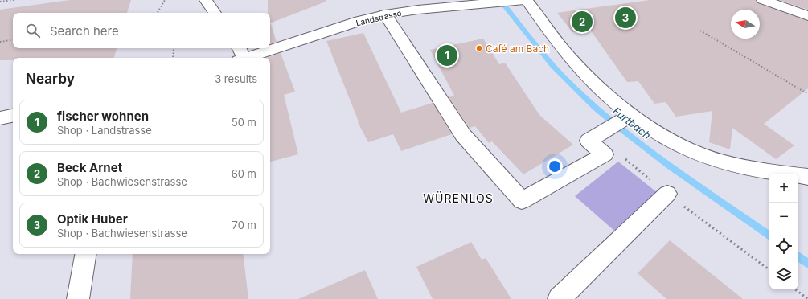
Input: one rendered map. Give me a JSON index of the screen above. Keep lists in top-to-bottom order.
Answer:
{
  "streets": {
    "street": ["Landstrasse"]
  },
  "districts": ["WÜRENLOS"],
  "water": ["Furtbach"],
  "places": ["Café am Bach"],
  "north": "left",
  "page": {
    "pins": ["3", "2", "1"],
    "search": "Search here",
    "heading": ["Nearby", "3 results"],
    "list": [
      {
        "mark": "1",
        "name": "fischer wohnen",
        "note": "Shop · Landstrasse",
        "value": "50 m"
      },
      {
        "mark": "2",
        "name": "Beck Arnet",
        "note": "Shop · Bachwiesenstrasse",
        "value": "60 m"
      },
      {
        "mark": "3",
        "name": "Optik Huber",
        "note": "Shop · Bachwiesenstrasse",
        "value": "70 m"
      }
    ],
    "map_buttons": ["+", "−"]
  }
}
